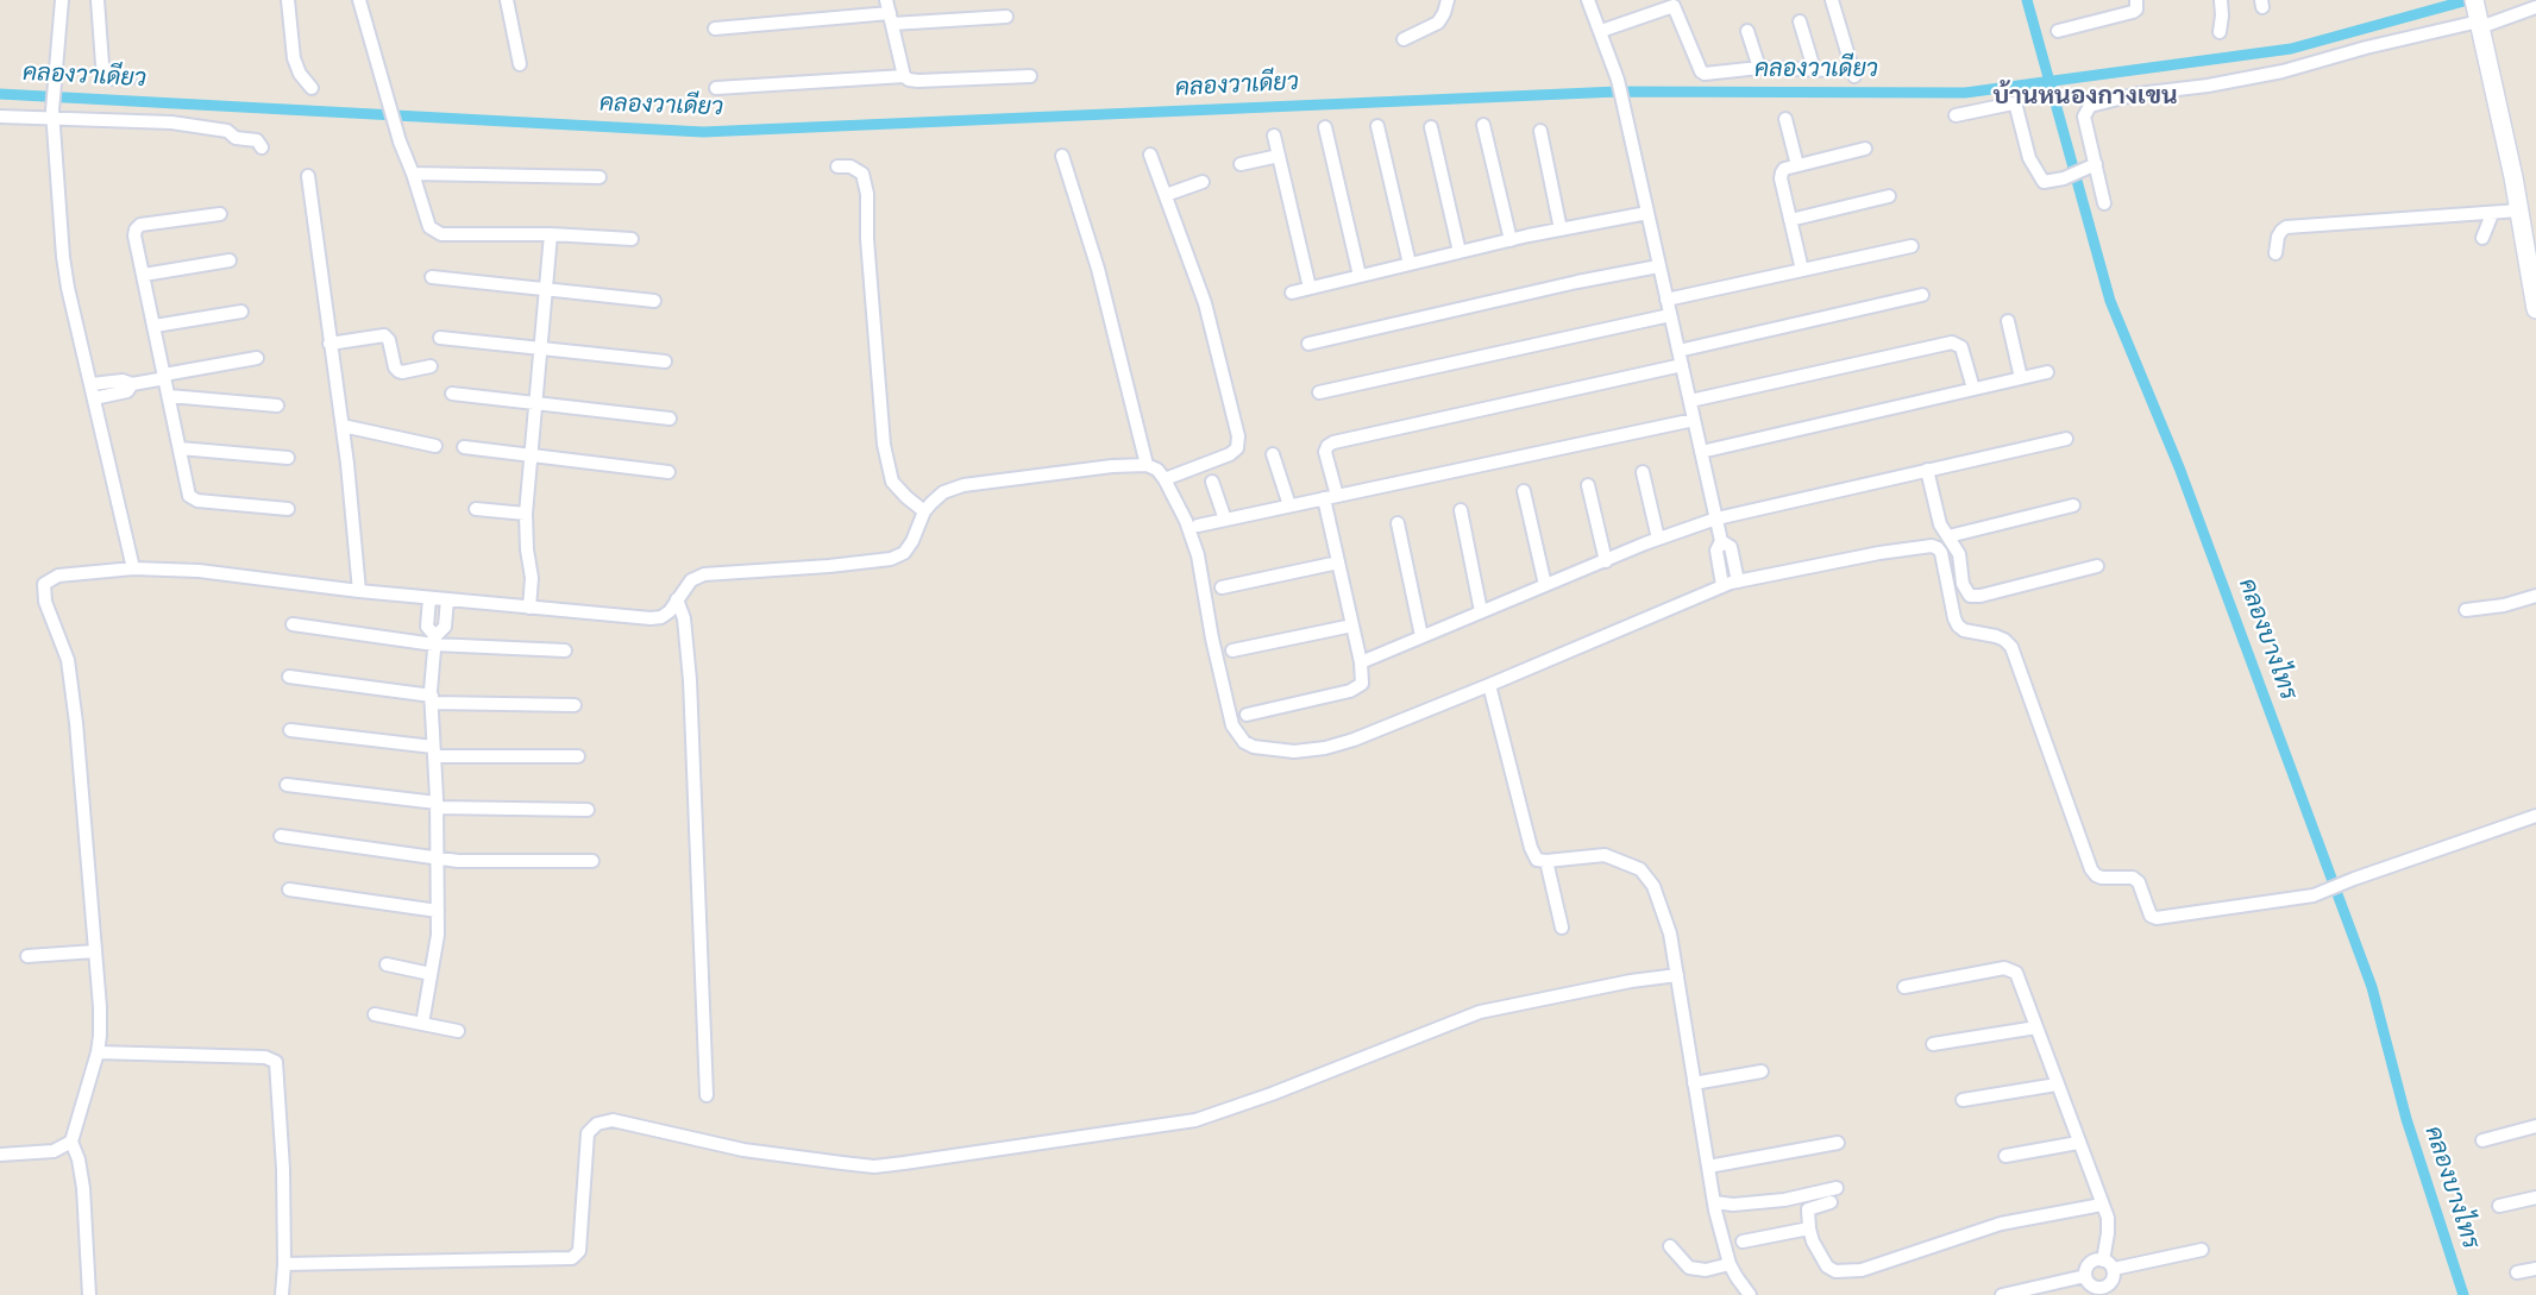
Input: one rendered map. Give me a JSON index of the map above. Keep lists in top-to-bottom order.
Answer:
{
  "districts": ["บ้านหนองกางเขน"],
  "water": ["คลองวาเดียว", "คลองบางไทร"]
}
